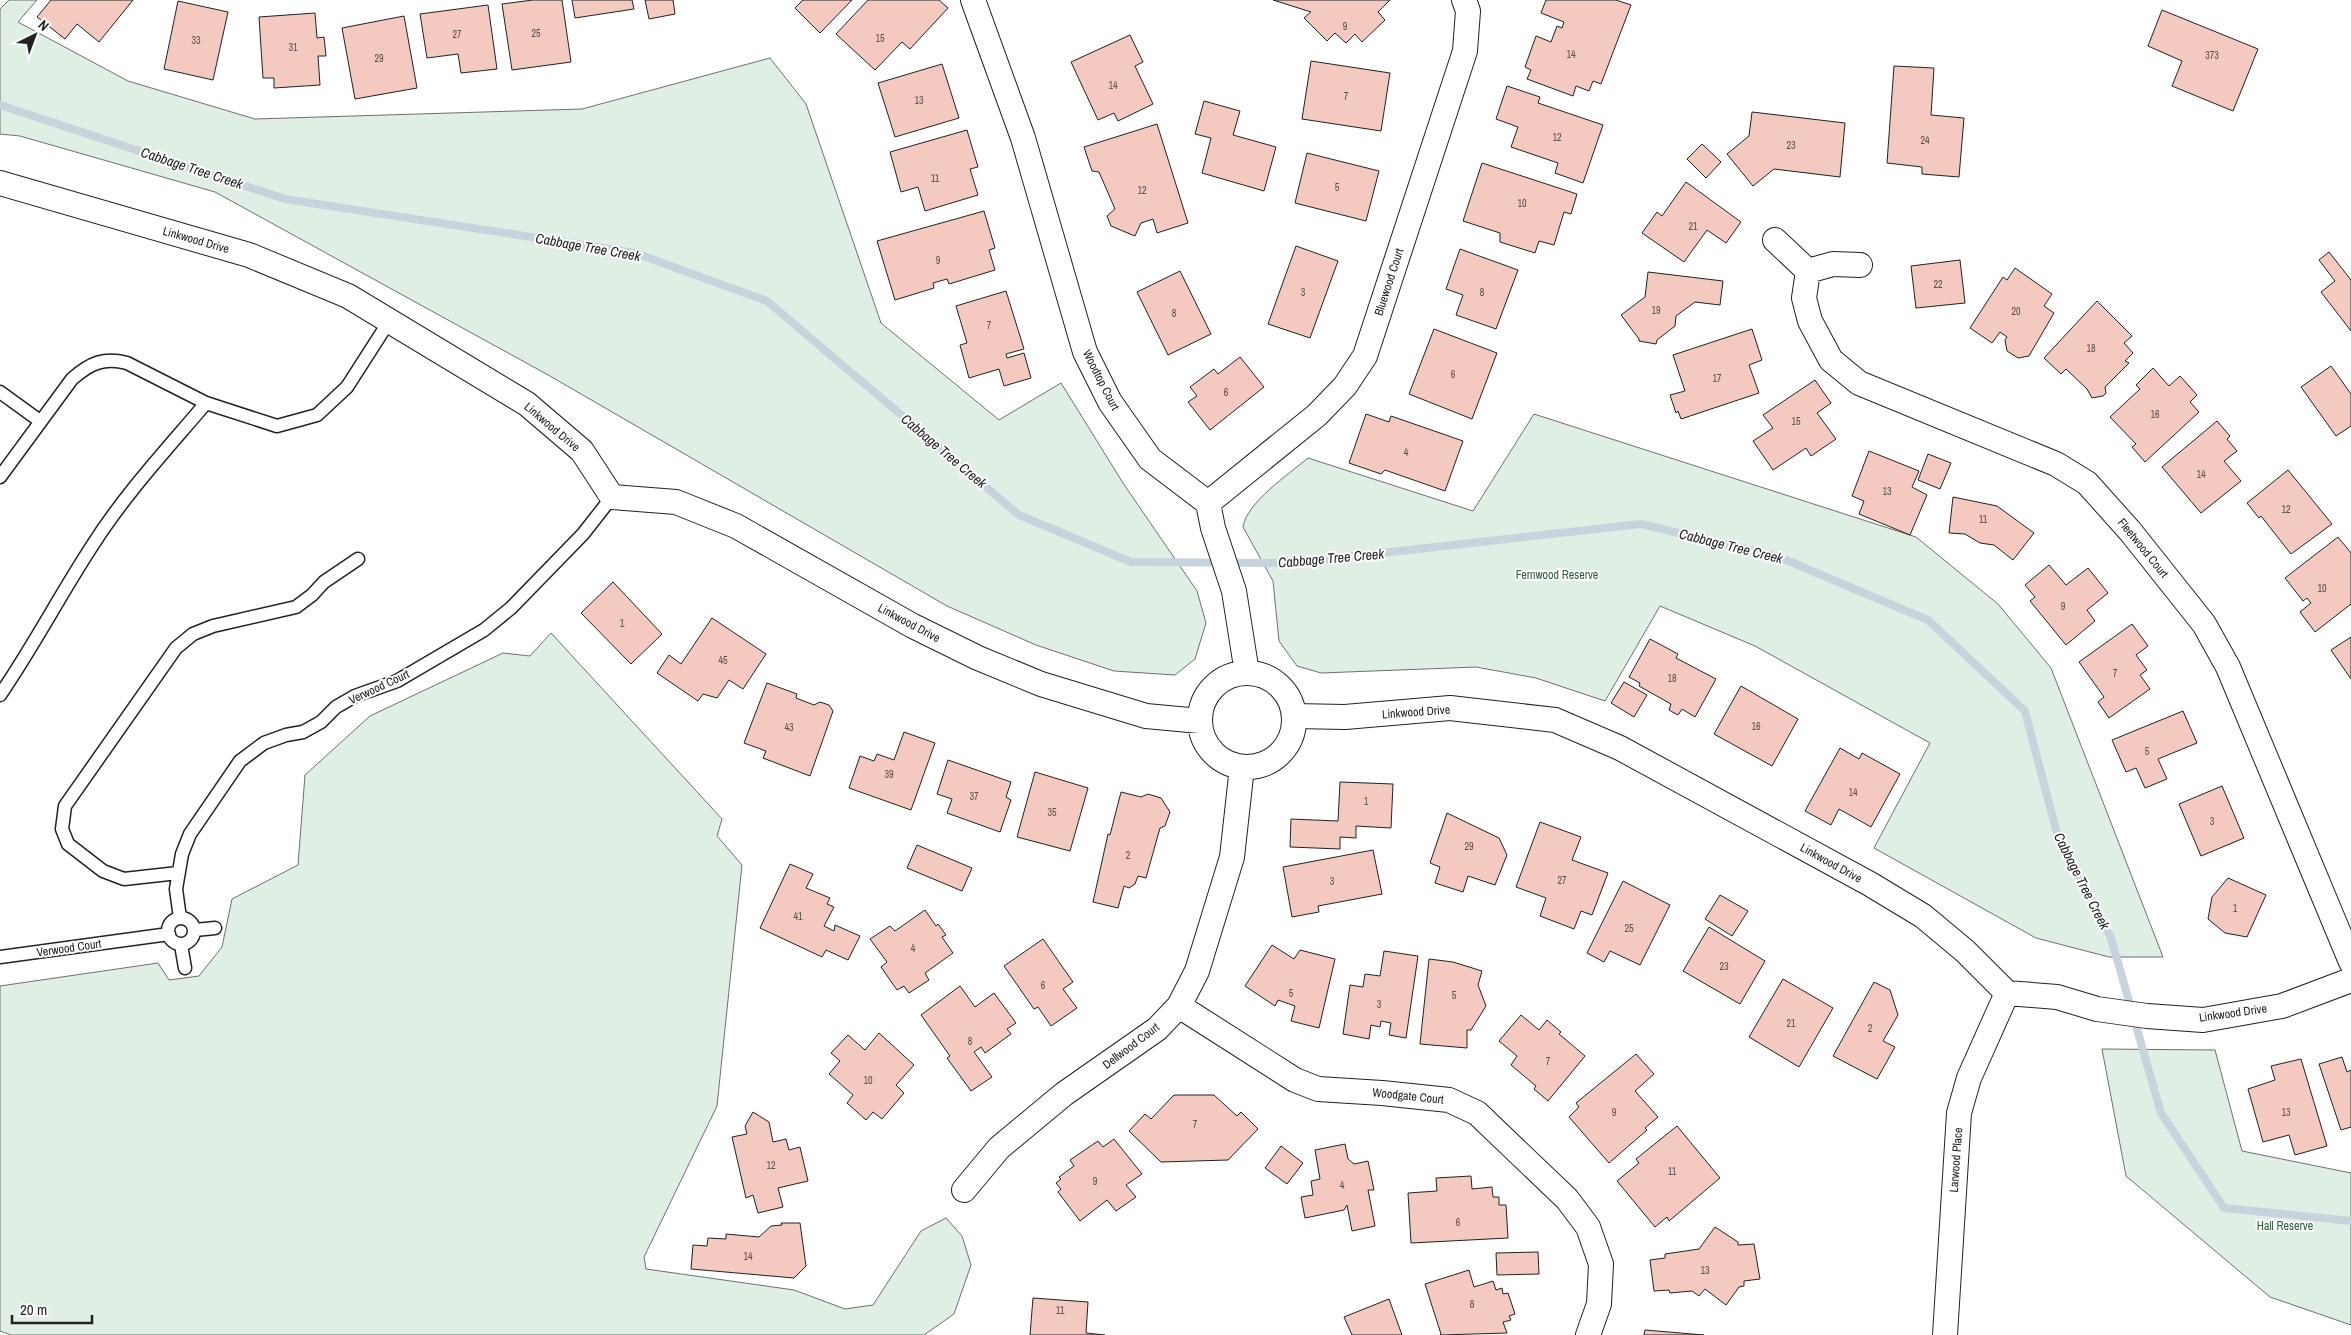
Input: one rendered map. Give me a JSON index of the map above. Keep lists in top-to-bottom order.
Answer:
{
  "streets": {
    "street": [
      "Linkwood Drive",
      "Bluewood Court",
      "Woodtop Court",
      "Fleetwood Court",
      "Dellwood Court",
      "Woodgate Court",
      "Larwood Place"
    ],
    "lane": ["Verwood Court"]
  },
  "crossings": [
    ["Linkwood Drive", "Verwood Court"],
    ["Linkwood Drive", "Dellwood Court"],
    ["Linkwood Drive", "Larwood Place"],
    ["Bluewood Court", "Woodtop Court"],
    ["Dellwood Court", "Woodgate Court"]
  ],
  "water": ["Cabbage Tree Creek"],
  "parks": ["Fernwood Reserve", "Hall Reserve"],
  "house_numbers": [
    "9",
    "25",
    "27",
    "15",
    "33",
    "31",
    "14",
    "373",
    "29",
    "14",
    "7",
    "13",
    "12",
    "24",
    "23",
    "11",
    "5",
    "12",
    "10",
    "21",
    "9",
    "22",
    "3",
    "8",
    "19",
    "20",
    "8",
    "7",
    "18",
    "6",
    "17",
    "6",
    "16",
    "15",
    "4",
    "14",
    "13",
    "12",
    "11",
    "10",
    "9",
    "1",
    "45",
    "7",
    "18",
    "16",
    "43",
    "5",
    "39",
    "14",
    "37",
    "1",
    "35",
    "3",
    "29",
    "2",
    "27",
    "3",
    "1",
    "41",
    "25",
    "4",
    "23",
    "6",
    "5",
    "5",
    "3",
    "21",
    "2",
    "8",
    "7",
    "10",
    "9",
    "13",
    "7",
    "12",
    "11",
    "9",
    "4",
    "6",
    "14",
    "13",
    "8",
    "11"
  ],
  "scale_bar": "20 m",
  "north": "top right"
}
